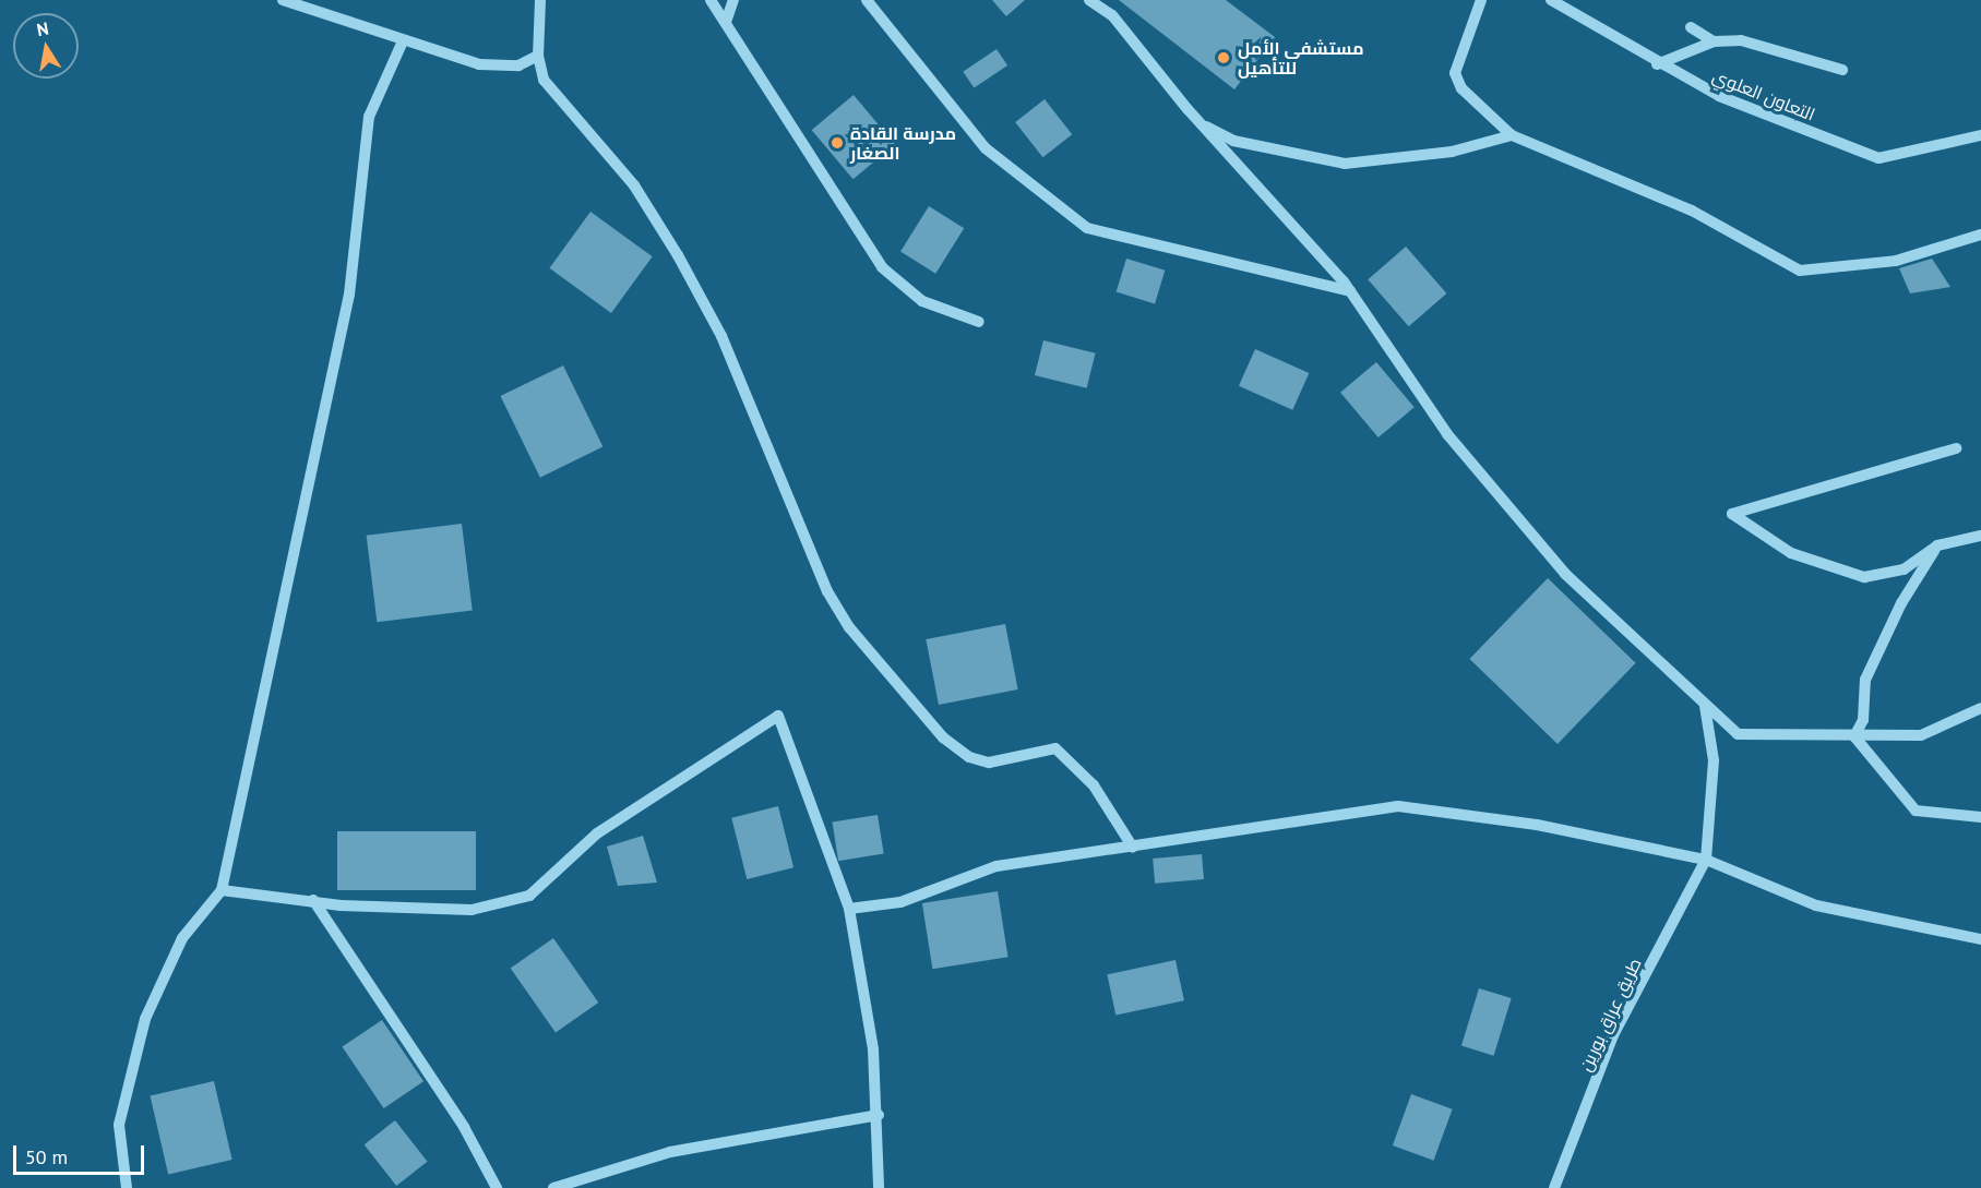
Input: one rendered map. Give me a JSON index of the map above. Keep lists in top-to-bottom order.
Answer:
{
  "streets": {
    "street": ["التعاون العلوي", "طريق عراق بورين"]
  },
  "places": ["مستشفى الأمل للتأهيل", "مدرسة القادة الصغار"],
  "scale_bar": "50 m",
  "north": "top"
}
